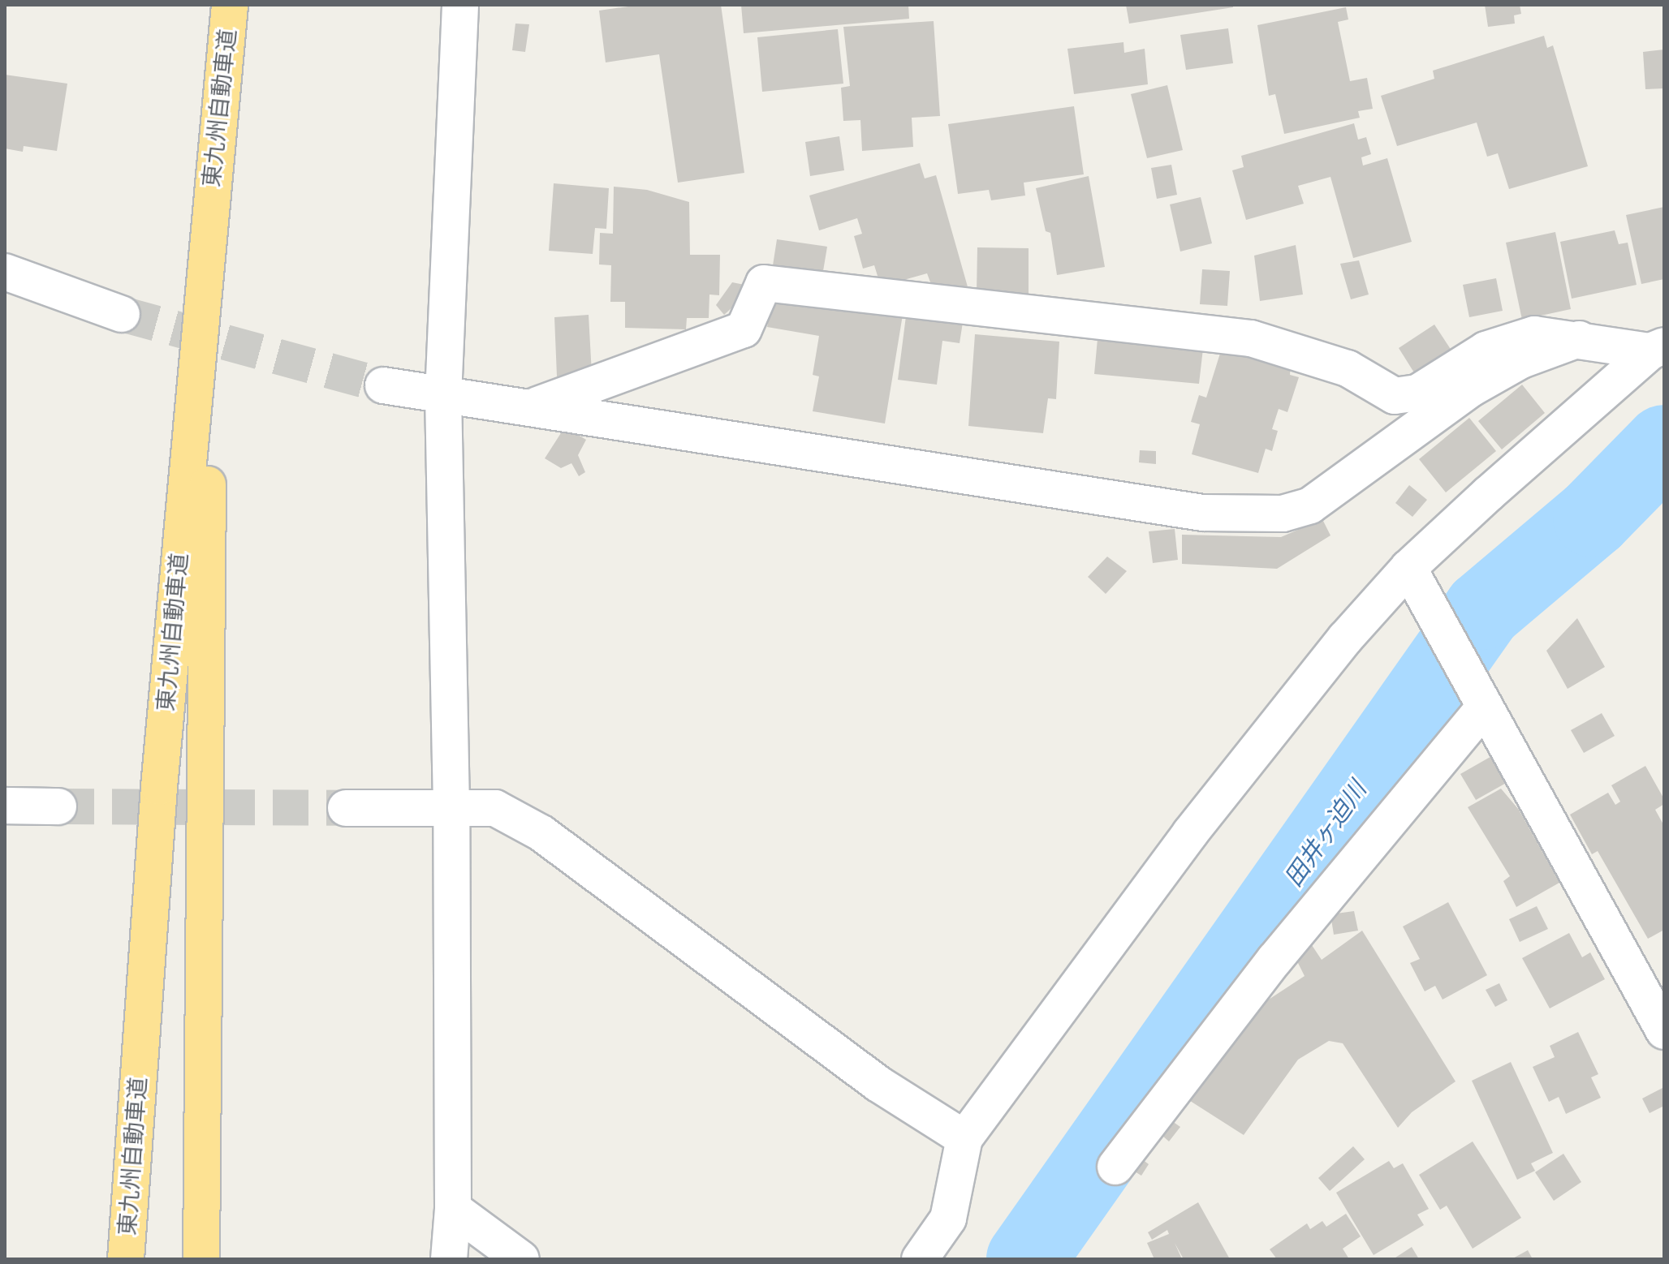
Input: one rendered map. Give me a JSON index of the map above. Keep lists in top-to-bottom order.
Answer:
{
  "streets": {
    "highway": ["東九州自動車道"]
  },
  "water": ["田井ヶ迫川"]
}
